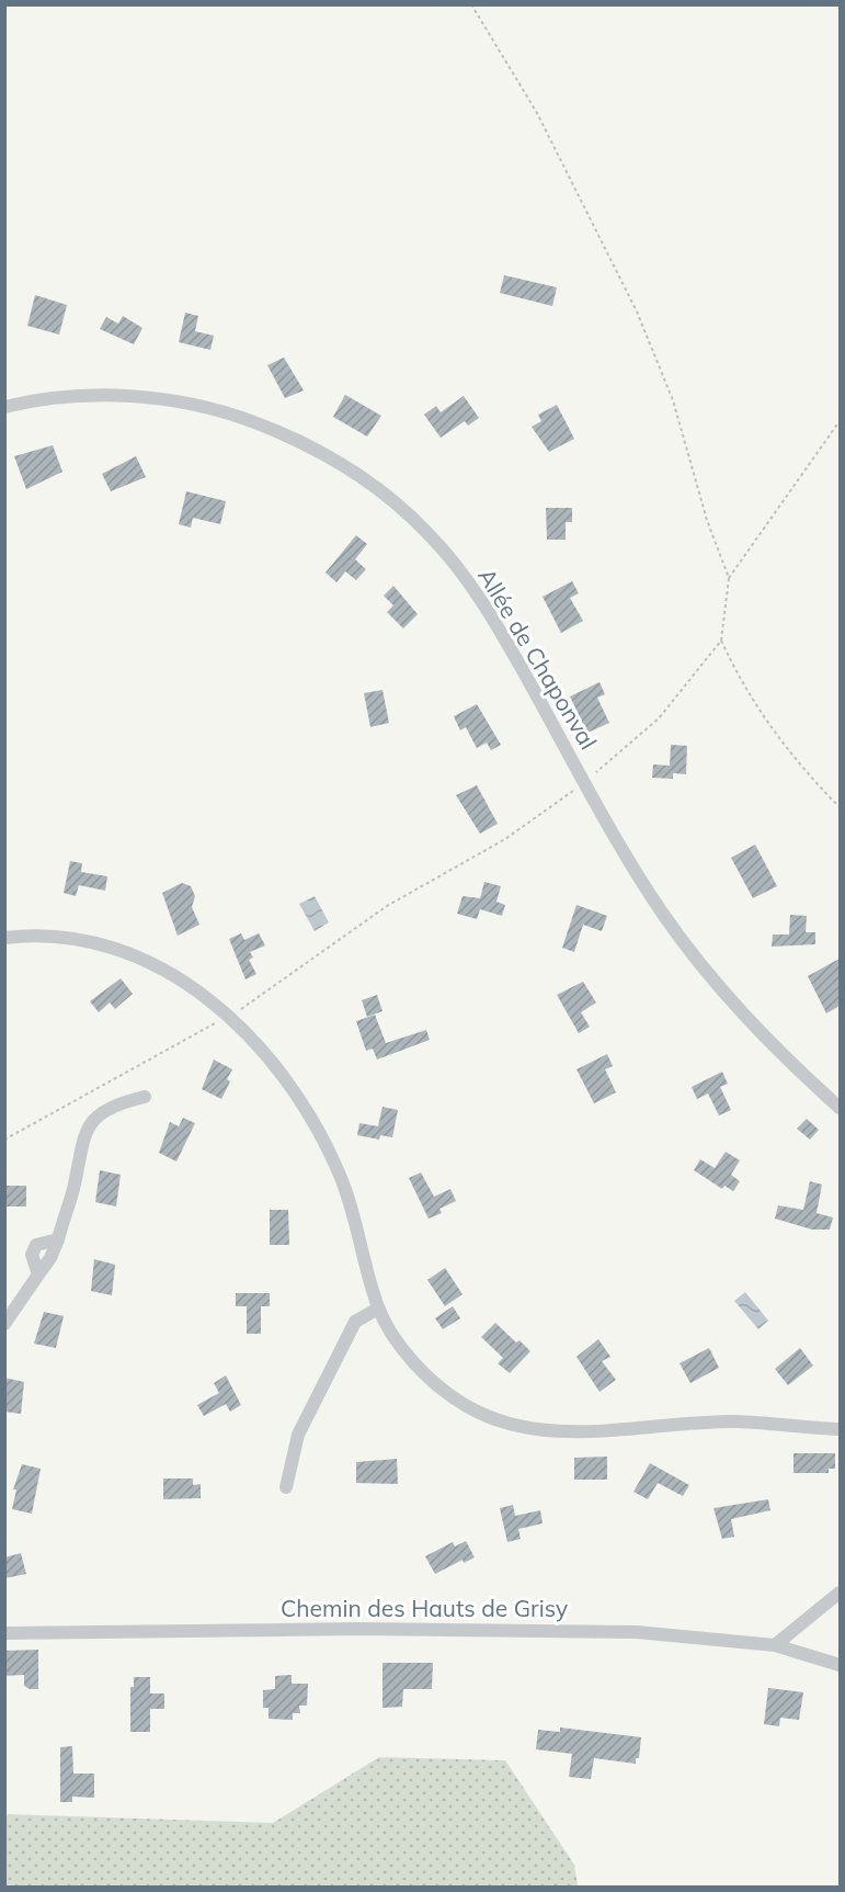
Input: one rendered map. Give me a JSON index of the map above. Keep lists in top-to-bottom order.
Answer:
{
  "streets": {
    "street": ["Allée de Chaponval", "Chemin des Hauts de Grisy"]
  }
}
